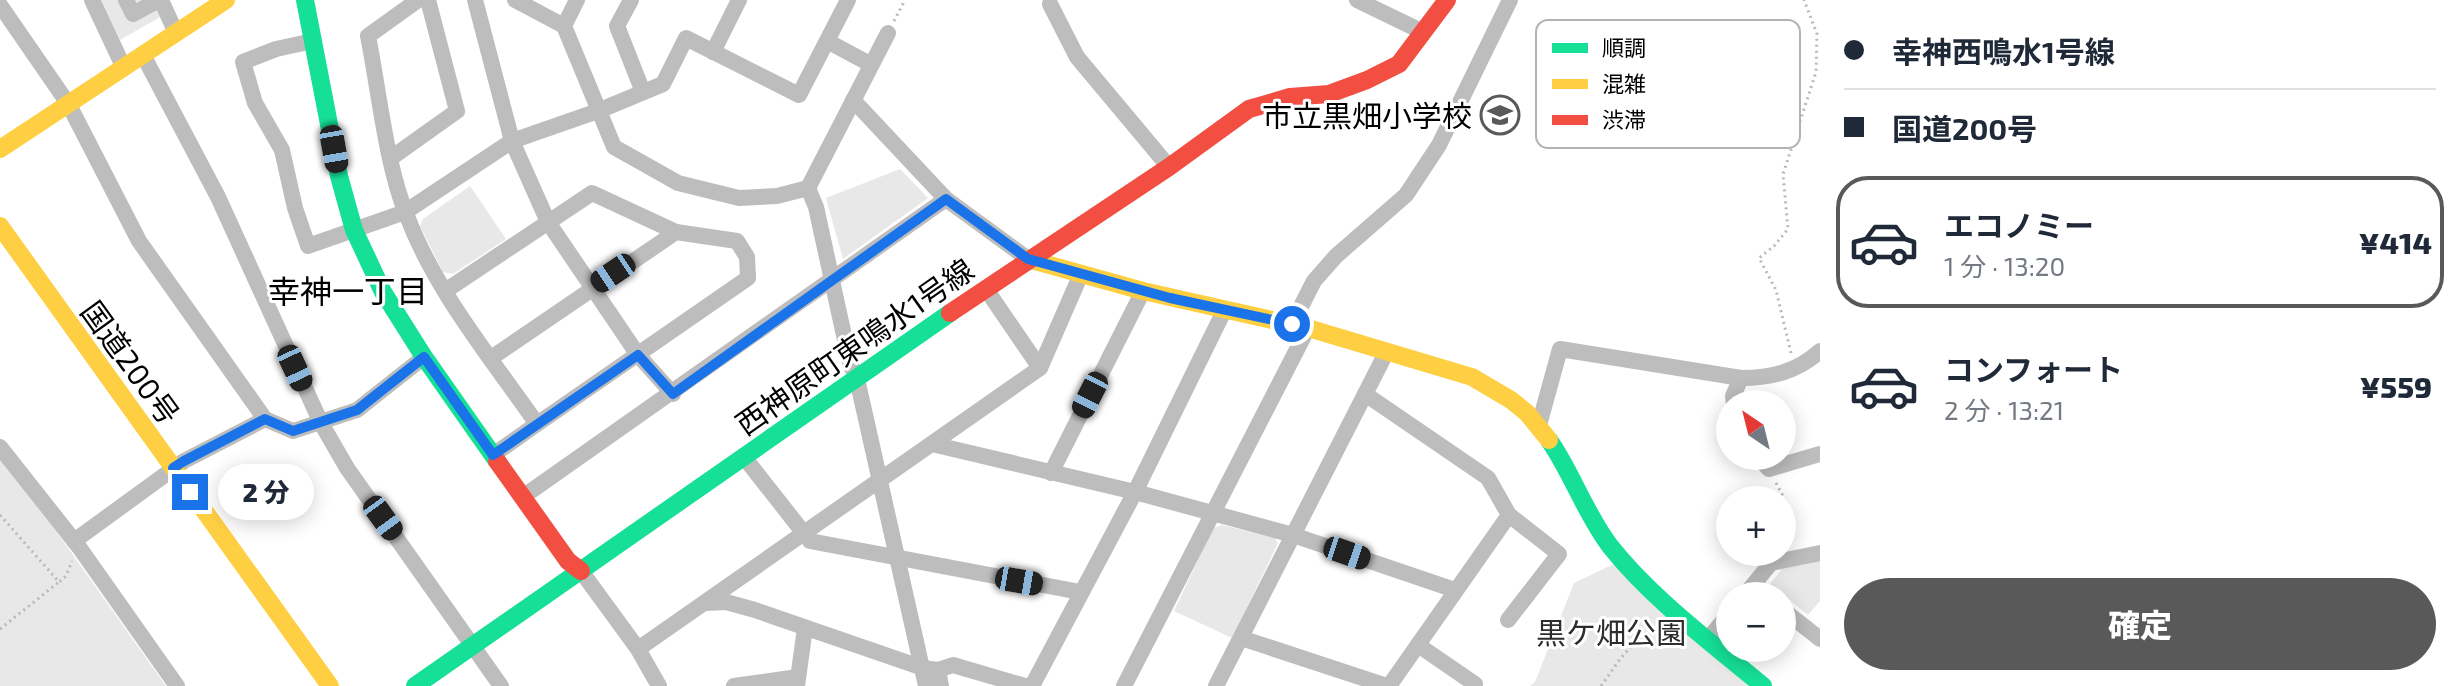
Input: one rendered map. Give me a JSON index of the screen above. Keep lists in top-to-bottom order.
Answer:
{
  "streets": {
    "main road": ["西神原町東鳴水1号線", "国道200号"]
  },
  "districts": ["幸神一丁目"],
  "parks": ["黒ケ畑公園"],
  "places": {
    "school or university": ["市立黒畑小学校"]
  },
  "legend": ["順調", "混雑", "渋滞"],
  "north": "top left",
  "page": {
    "banner": ["幸神西鳴水1号線", "国道200号"],
    "list": [
      {
        "name": "エコノミー",
        "note": "1 分 · 13:20",
        "value": "¥414"
      },
      {
        "name": "コンフォート",
        "note": "2 分 · 13:21",
        "value": "¥559"
      }
    ],
    "map_buttons": ["+", "−"],
    "bubble": "2 分",
    "buttons": "確定"
  }
}
